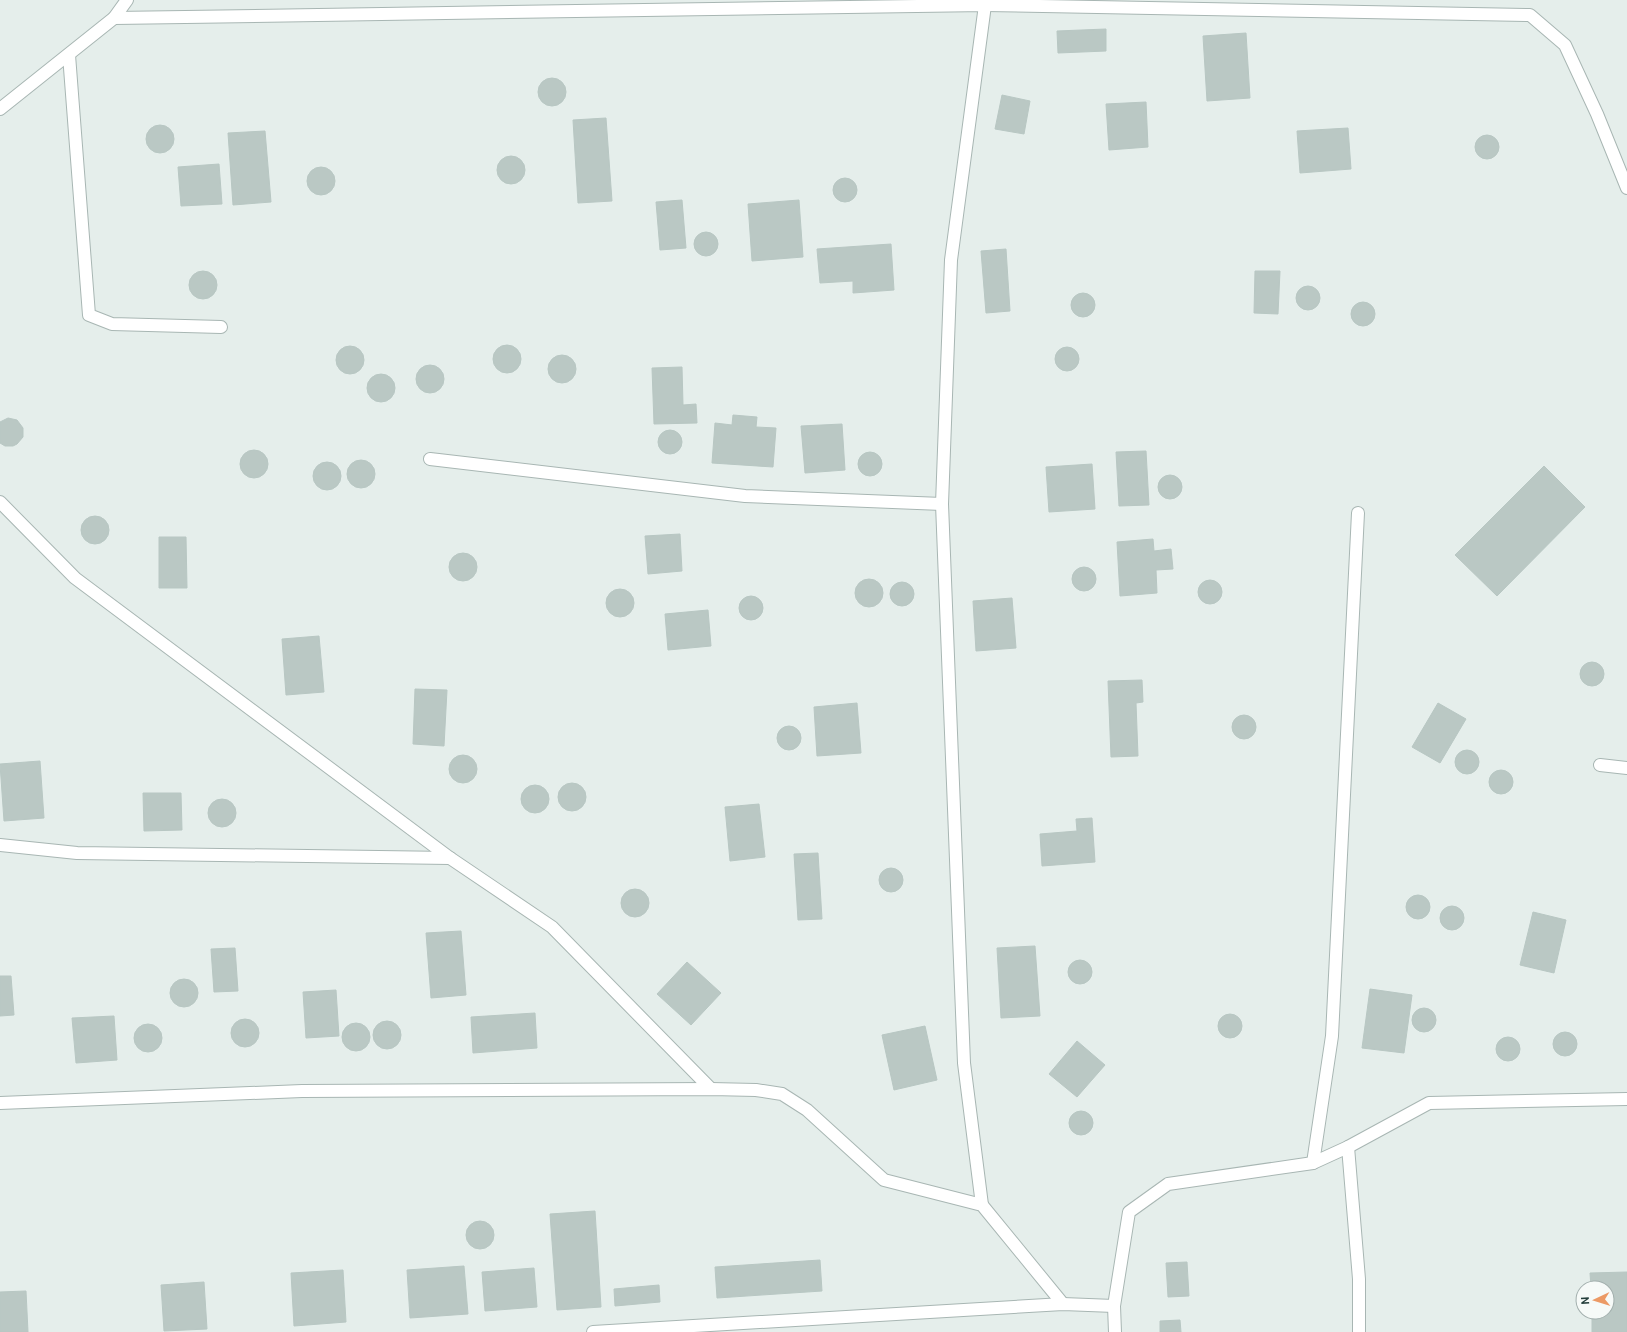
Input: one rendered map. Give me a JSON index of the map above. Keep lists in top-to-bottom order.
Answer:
{
  "north": "left"
}
